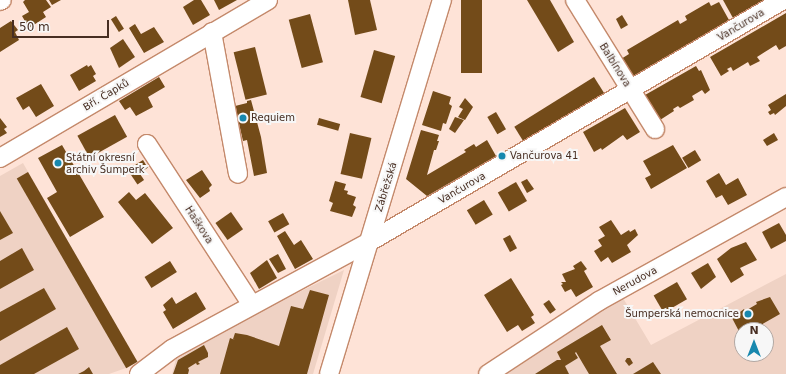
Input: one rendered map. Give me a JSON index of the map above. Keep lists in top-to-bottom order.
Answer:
{
  "streets": {
    "street": [
      "Vančurova",
      "Balbínova",
      "Bří. Čapků",
      "Zábřežská",
      "Haškova",
      "Nerudova"
    ]
  },
  "crossings": [
    ["Vančurova", "Balbínova"],
    ["Vančurova", "Zábřežská"],
    ["Vančurova", "Haškova"]
  ],
  "places": [
    "Requiem",
    "Vančurova 41",
    "Státní okresní archiv Šumperk",
    "Šumperská nemocnice"
  ],
  "scale_bar": "50 m",
  "north": "top"
}
